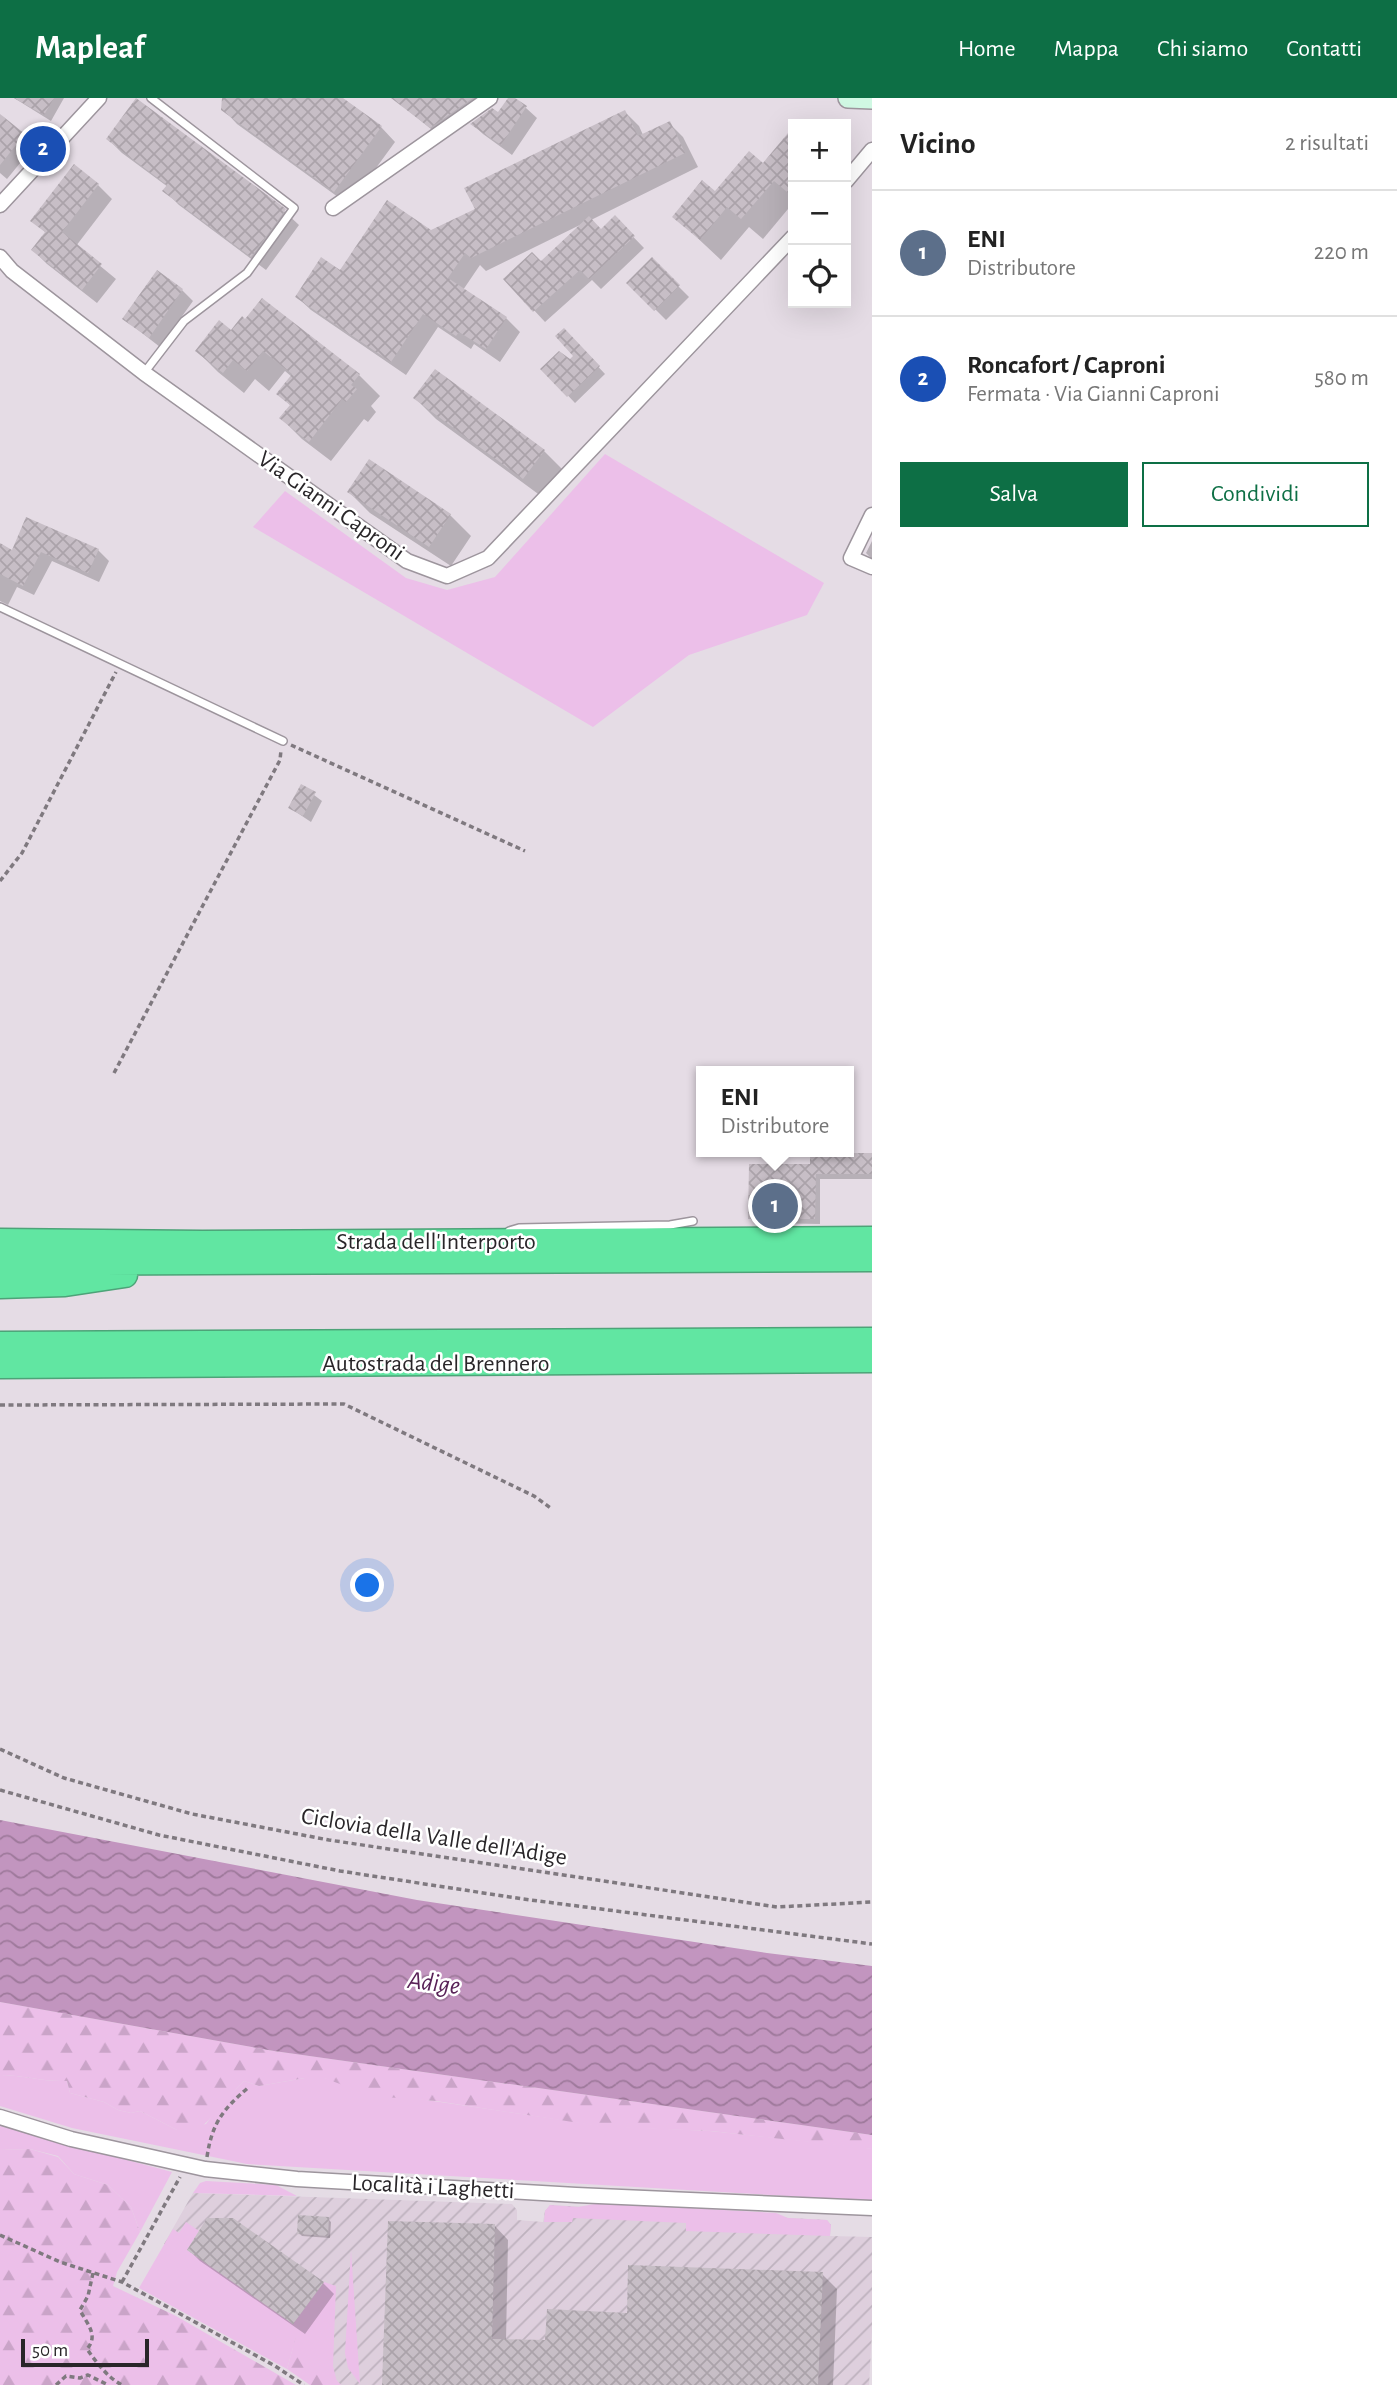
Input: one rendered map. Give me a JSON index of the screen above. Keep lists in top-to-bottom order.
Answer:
{
  "streets": {
    "highway": ["Strada dell'Interporto", "Autostrada del Brennero"],
    "street": ["Via Gianni Caproni", "Località i Laghetti"],
    "path": ["Ciclovia della Valle dell'Adige"]
  },
  "water": ["Adige"],
  "scale_bar": "50 m",
  "page": {
    "header": "Mapleaf",
    "nav": [
      "Home",
      "Mappa",
      "Chi siamo",
      "Contatti"
    ],
    "heading": ["Vicino", "2 risultati"],
    "map_buttons": ["+", "−"],
    "pins": ["2", "1"],
    "list": [
      {
        "mark": "1",
        "name": "ENI",
        "note": "Distributore",
        "value": "220 m"
      },
      {
        "mark": "2",
        "name": "Roncafort / Caproni",
        "note": "Fermata · Via Gianni Caproni",
        "value": "580 m"
      }
    ],
    "buttons": ["Salva", "Condividi"],
    "popup": ["ENI", "Distributore"],
    "scale": "50 m"
  }
}
